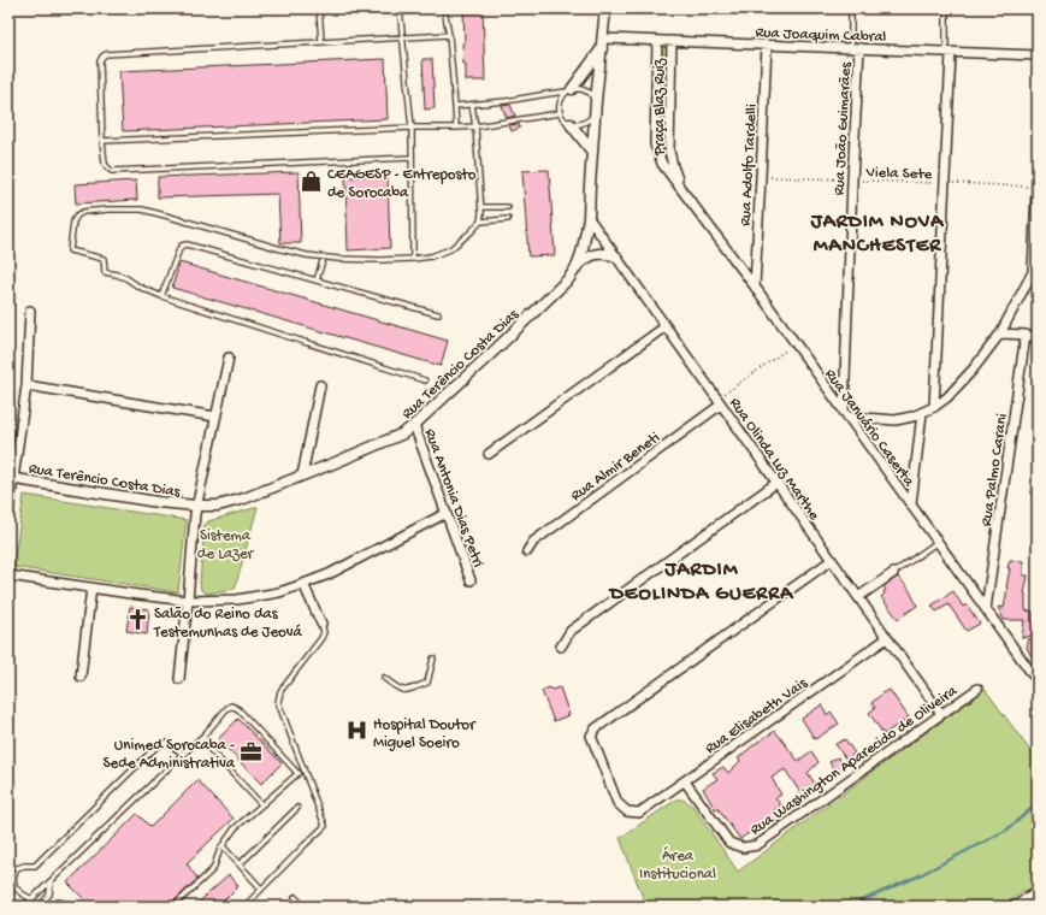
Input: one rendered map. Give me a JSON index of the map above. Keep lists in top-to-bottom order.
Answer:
{
  "streets": {
    "street": [
      "Rua Joaquim Cabral",
      "Praça Blaz Ruiz",
      "Rua João Guimarães",
      "Rua Adolfo Tardelli",
      "Rua Terêncio Costa Dias",
      "Rua Januário Caserta",
      "Rua Olinda Luz Marthe",
      "Rua Almir Beneti",
      "Rua Palmo Carani",
      "Rua Antonia Dias Petri",
      "Rua Elisabeth Vais",
      "Rua Washington Aparecido de Oliveira"
    ],
    "path": ["Viela Sete"]
  },
  "crossings": [
    ["Rua Joaquim Cabral", "Praça Blaz Ruiz"],
    ["Rua Joaquim Cabral", "Rua João Guimarães"],
    ["Rua Joaquim Cabral", "Rua Adolfo Tardelli"],
    ["Rua Joaquim Cabral", "Rua Terêncio Costa Dias"],
    ["Praça Blaz Ruiz", "Rua Januário Caserta"],
    ["Rua João Guimarães", "Viela Sete"],
    ["Rua João Guimarães", "Rua Januário Caserta"],
    ["Rua Adolfo Tardelli", "Viela Sete"],
    ["Rua Adolfo Tardelli", "Rua Januário Caserta"],
    ["Rua Terêncio Costa Dias", "Rua Olinda Luz Marthe"],
    ["Rua Terêncio Costa Dias", "Rua Antonia Dias Petri"],
    ["Rua Januário Caserta", "Rua Palmo Carani"],
    ["Rua Olinda Luz Marthe", "Rua Almir Beneti"],
    ["Rua Olinda Luz Marthe", "Rua Elisabeth Vais"],
    ["Rua Olinda Luz Marthe", "Rua Washington Aparecido de Oliveira"],
    ["Rua Elisabeth Vais", "Rua Washington Aparecido de Oliveira"]
  ],
  "districts": ["JARDIM NOVA MANCHESTER", "JARDIM DEOLINDA GUERRA"],
  "parks": ["Sistema de Lazer", "Área Institucional"],
  "places": {
    "shop": ["CEAGESP - Entreposto de Sorocaba"],
    "church": ["Salão do Reino das Testemunhas de Jeová"],
    "hospital": ["Hospital Doutor Miguel Soeiro"],
    "office": ["Unimed Sorocaba - Sede Administrativa"]
  }
}
